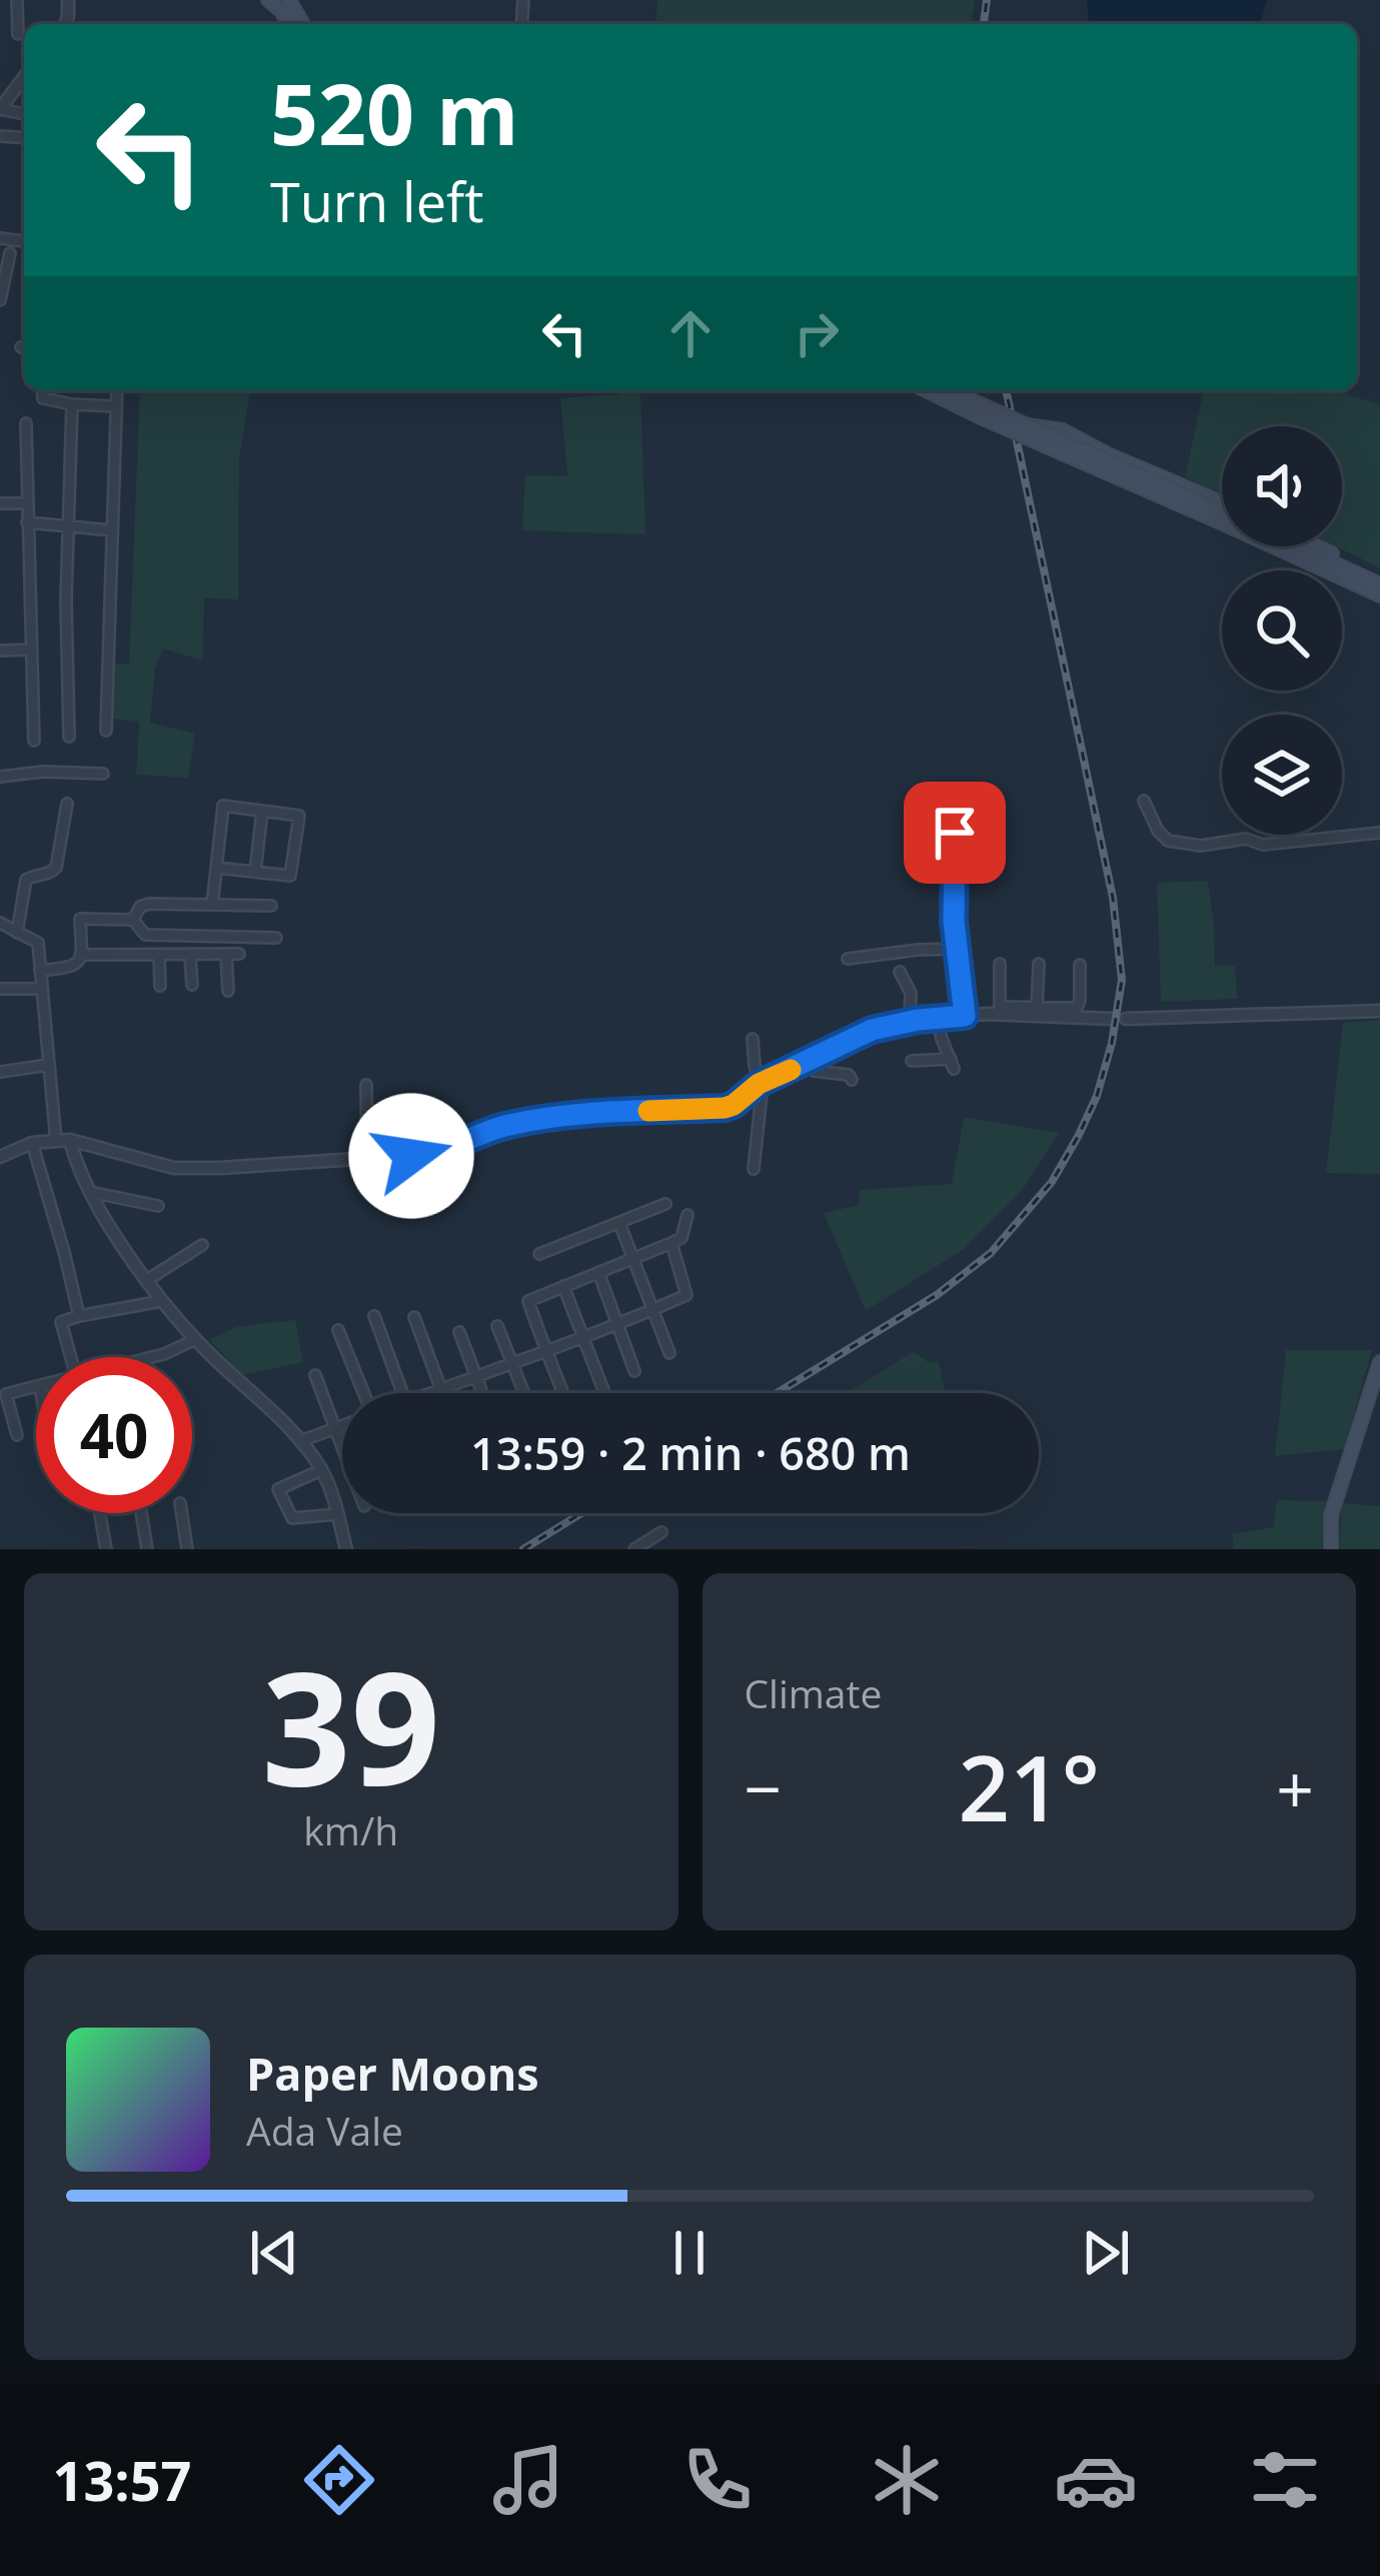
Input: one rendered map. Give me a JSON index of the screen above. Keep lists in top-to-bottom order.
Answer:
{
  "page": {
    "turn": ["520 m", "Turn left"],
    "limit": "40",
    "trip": "13:59 · 2 min · 680 m",
    "tile": [
      ["39", "km/h"],
      "Climate"
    ],
    "heat": ["−", "21°", "+"],
    "song": ["Paper Moons", "Ada Vale"],
    "tabs": "13:57"
  }
}
